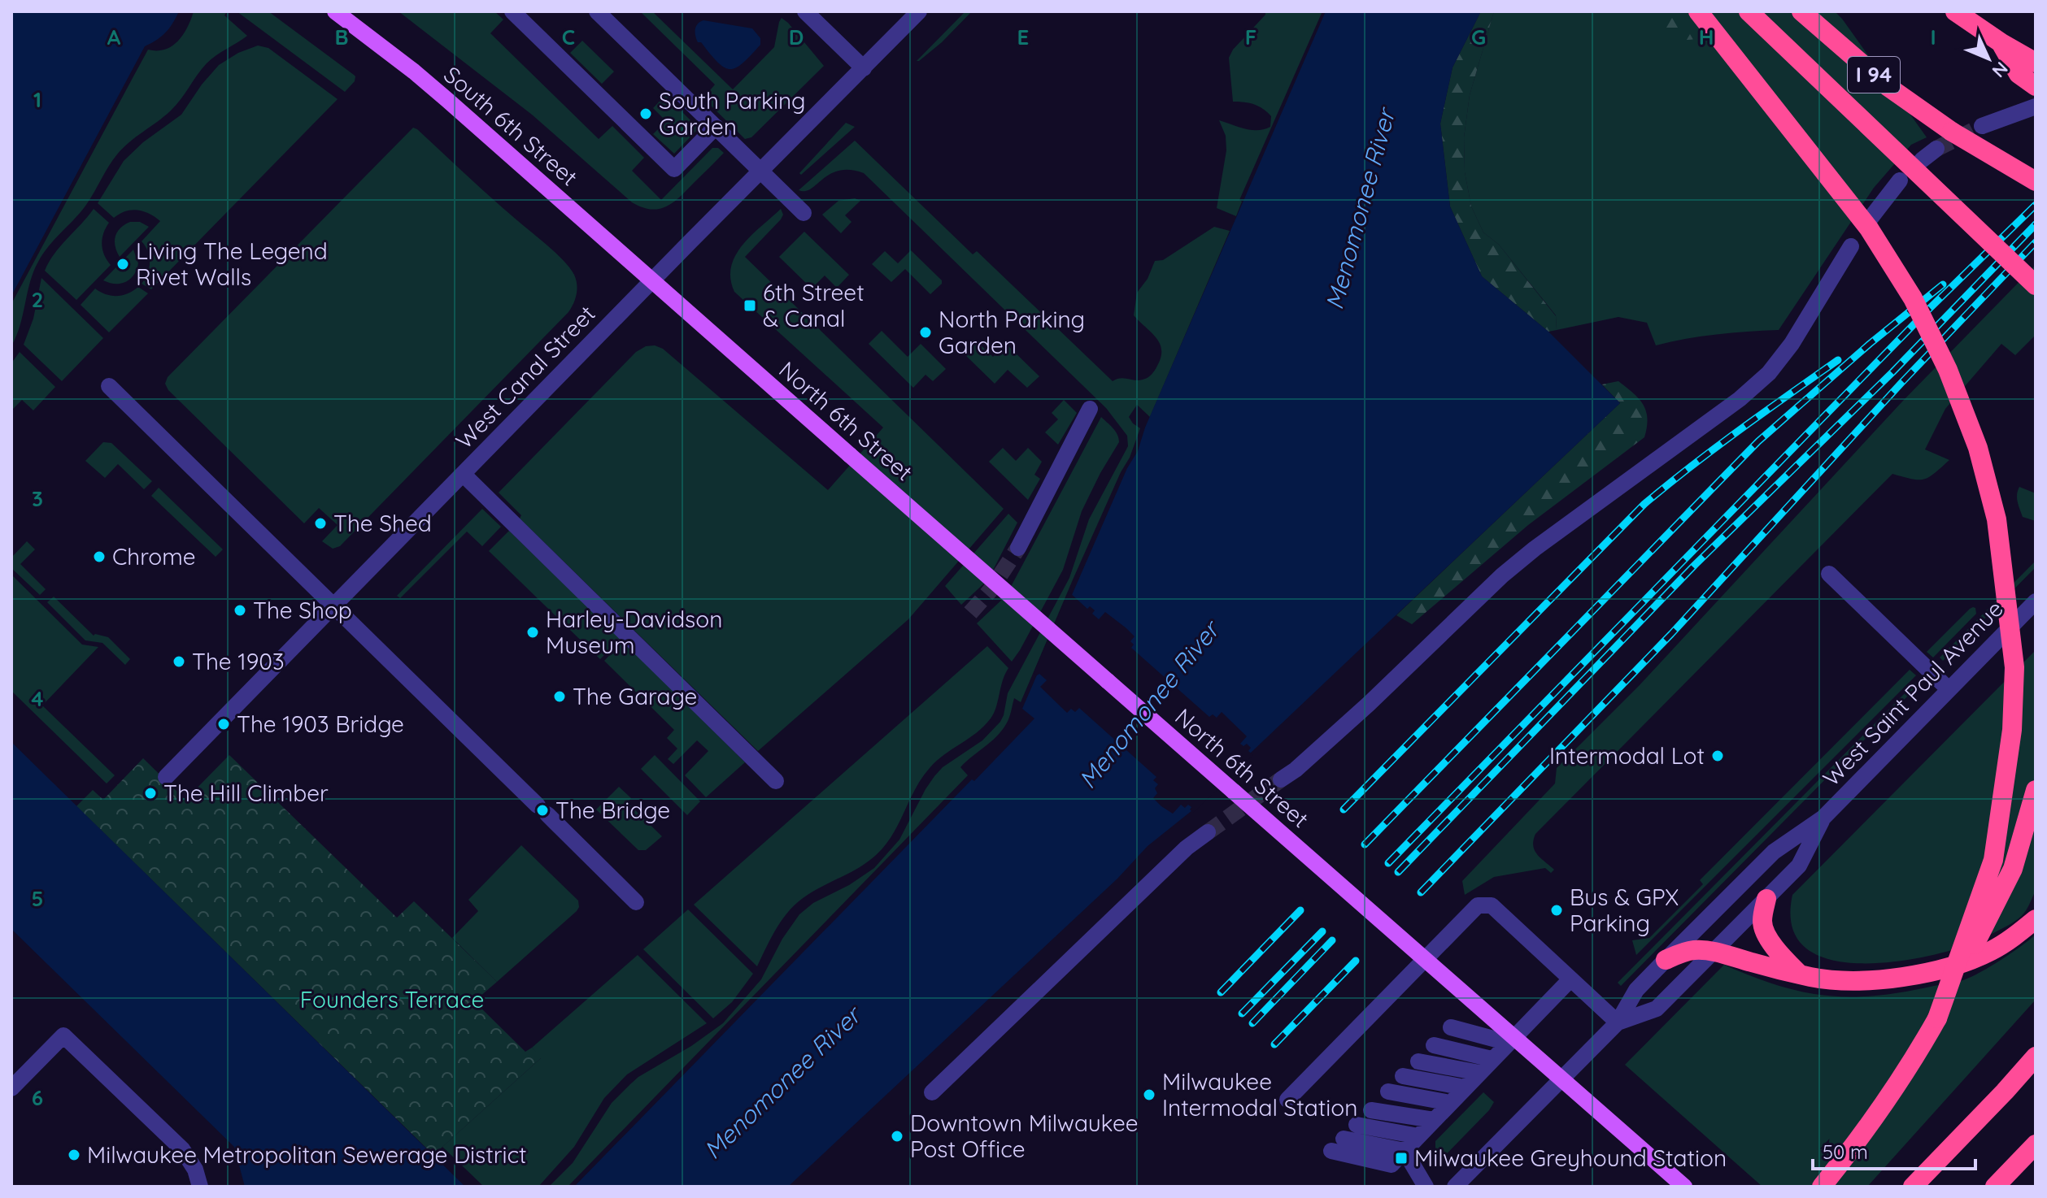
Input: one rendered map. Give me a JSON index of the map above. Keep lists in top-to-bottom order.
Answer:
{
  "streets": {
    "highway": ["I 94"],
    "main road": ["South 6th Street", "North 6th Street"],
    "street": ["West Canal Street", "West Saint Paul Avenue"]
  },
  "crossings": [
    ["South 6th Street", "West Canal Street"],
    ["South 6th Street", "North 6th Street"],
    ["West Canal Street", "North 6th Street"]
  ],
  "water": ["Menomonee River"],
  "parks": ["Founders Terrace"],
  "places": {
    "other": [
      "South Parking Garden",
      "Living The Legend Rivet Walls",
      "North Parking Garden",
      "The Shed",
      "Chrome",
      "The Shop",
      "Harley-Davidson Museum",
      "The 1903",
      "The Garage",
      "The 1903 Bridge",
      "Intermodal Lot",
      "The Hill Climber",
      "The Bridge",
      "Bus & GPX Parking",
      "Milwaukee Intermodal Station",
      "Downtown Milwaukee Post Office",
      "Milwaukee Metropolitan Sewerage District"
    ],
    "transit": ["6th Street & Canal", "Milwaukee Greyhound Station"]
  },
  "scale_bar": "50 m",
  "north": "bottom right",
  "grid": {
    "columns": [
      "A",
      "B",
      "C",
      "D",
      "E",
      "F",
      "G",
      "H",
      "I"
    ],
    "rows": [
      "1",
      "2",
      "3",
      "4",
      "5",
      "6"
    ]
  }
}
